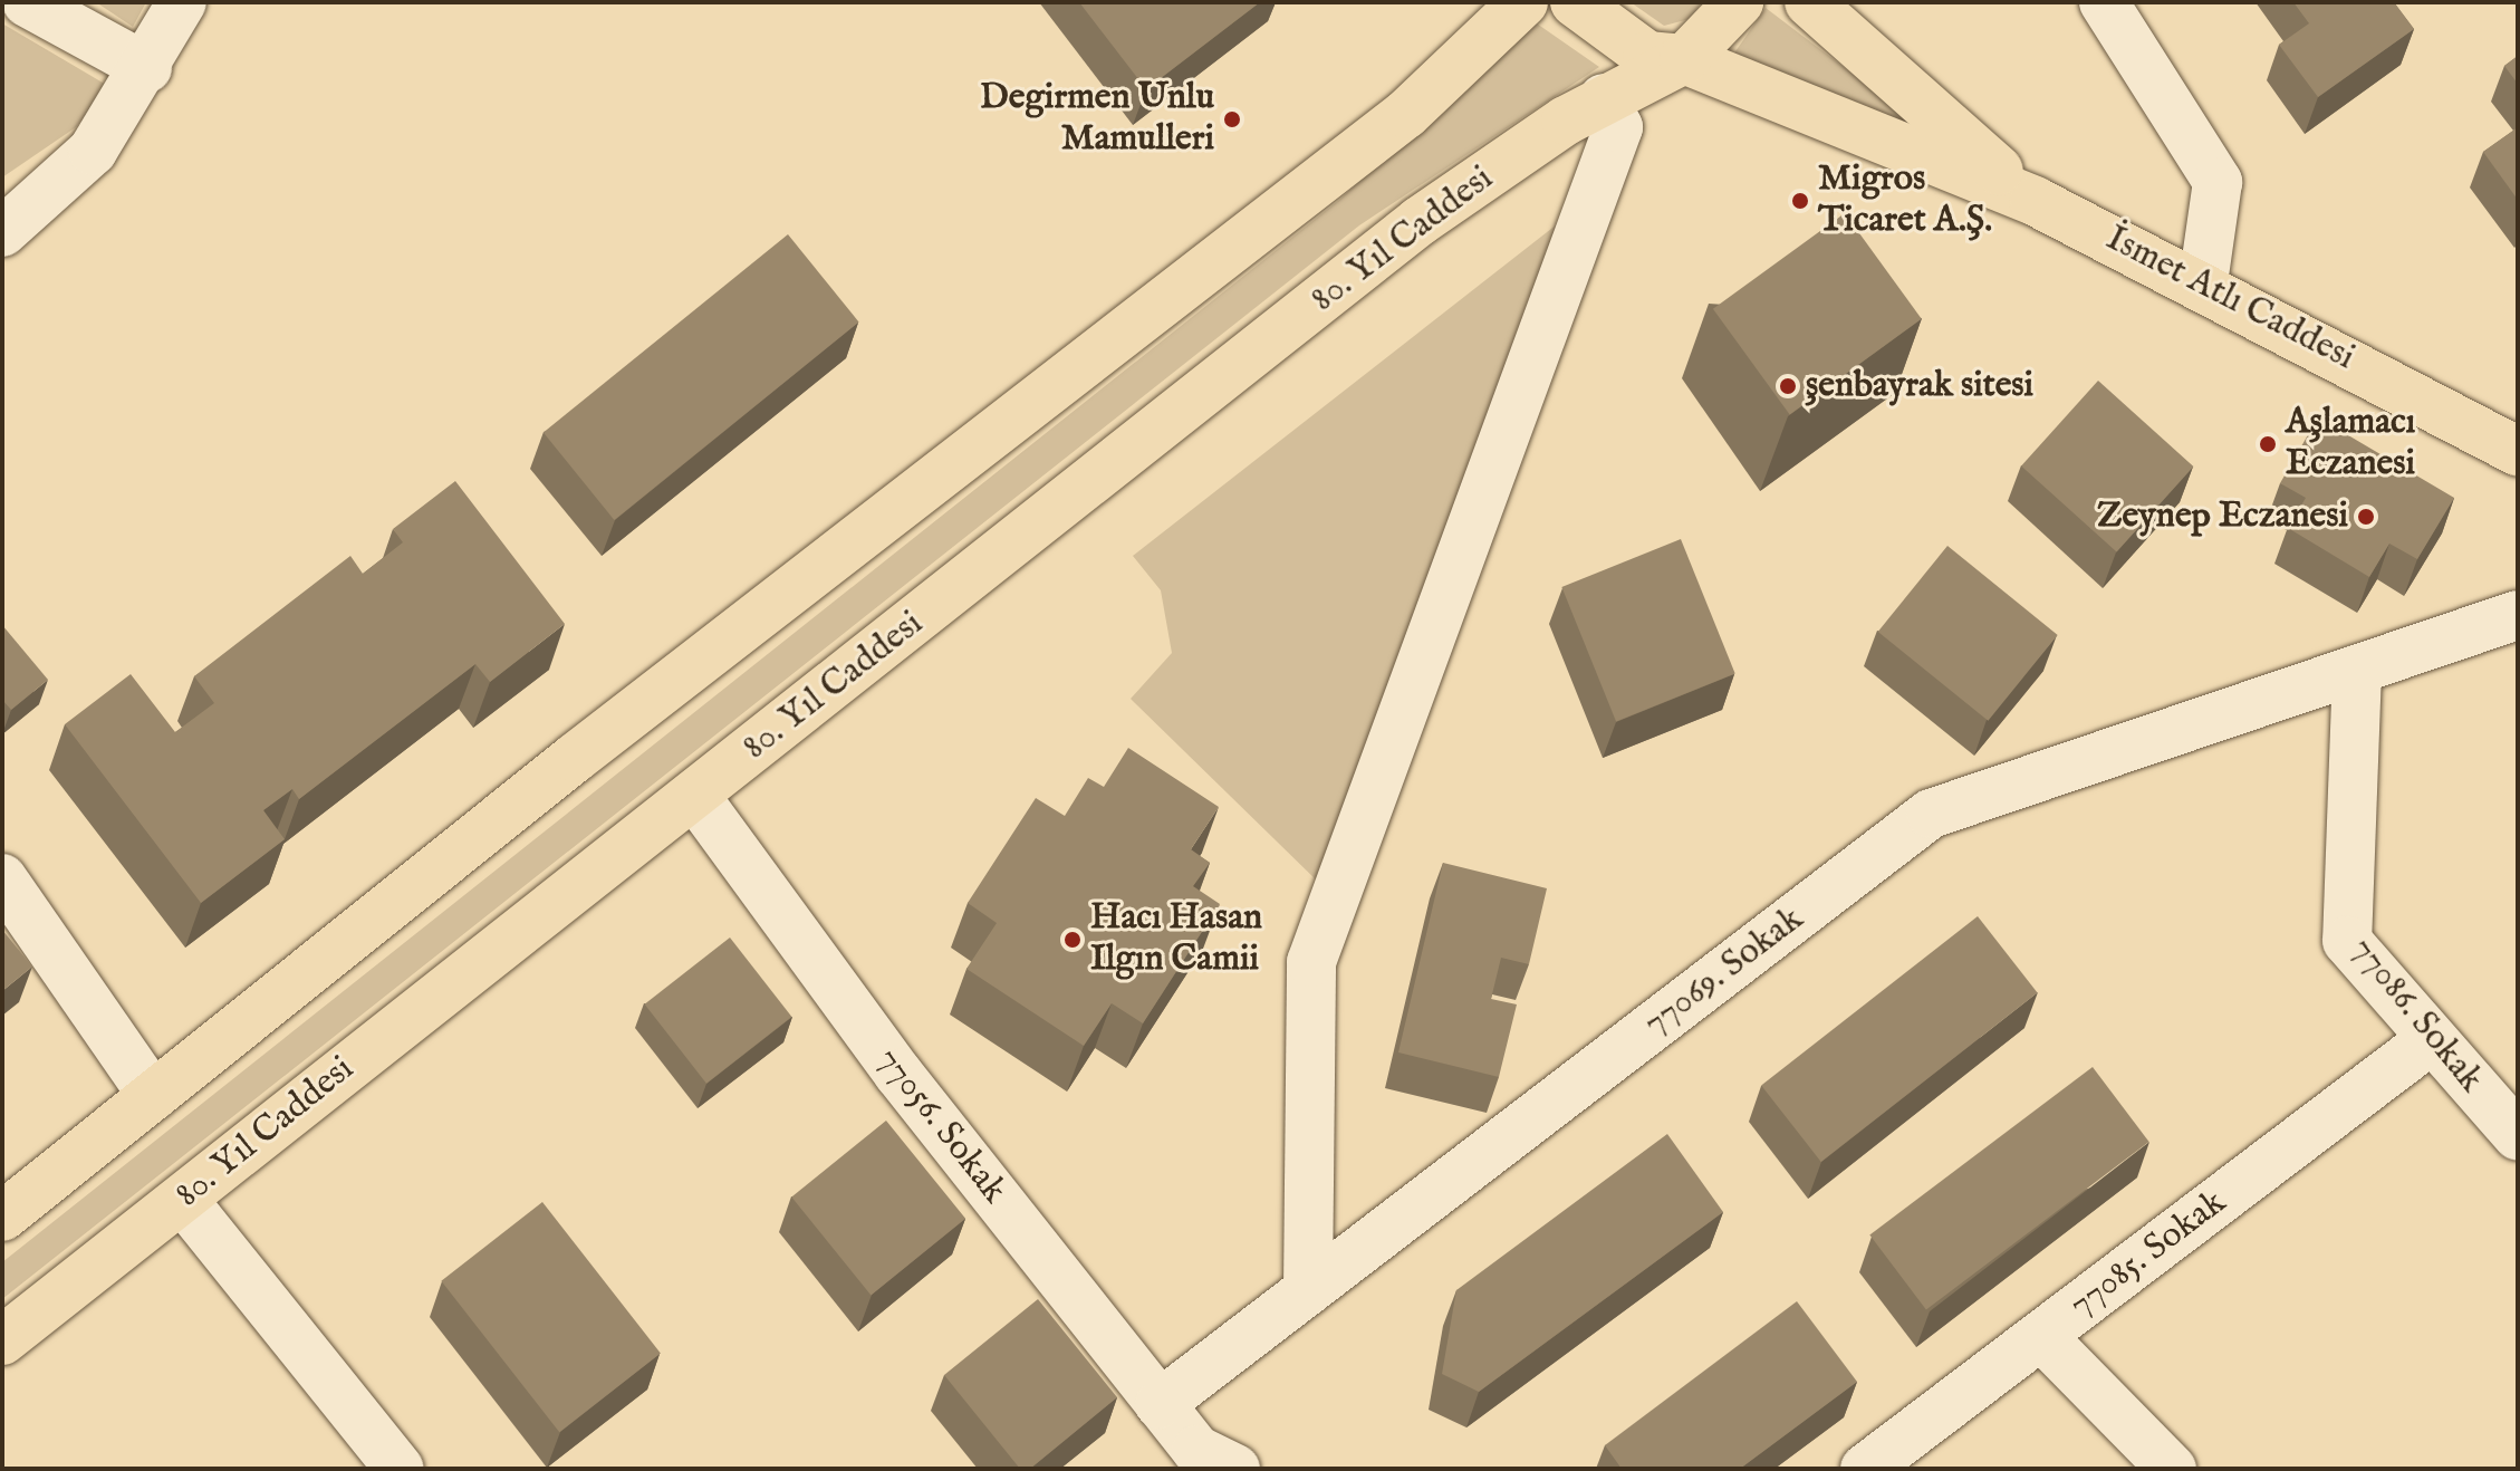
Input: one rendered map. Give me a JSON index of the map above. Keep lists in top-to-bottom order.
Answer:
{
  "streets": {
    "main road": ["80. Yıl Caddesi", "İsmet Atlı Caddesi"],
    "street": [
      "77069. Sokak",
      "77086. Sokak",
      "77056. Sokak",
      "77085. Sokak"
    ]
  },
  "crossings": [
    ["80. Yıl Caddesi", "İsmet Atlı Caddesi"],
    ["80. Yıl Caddesi", "77056. Sokak"],
    ["77069. Sokak", "77086. Sokak"],
    ["77069. Sokak", "77056. Sokak"],
    ["77086. Sokak", "77085. Sokak"]
  ],
  "places": [
    "Degirmen Unlu Mamulleri",
    "Migros Ticaret A.Ş.",
    "şenbayrak sitesi",
    "Aşlamacı Eczanesi",
    "Zeynep Eczanesi",
    "Hacı Hasan Ilgın Camii"
  ]
}
